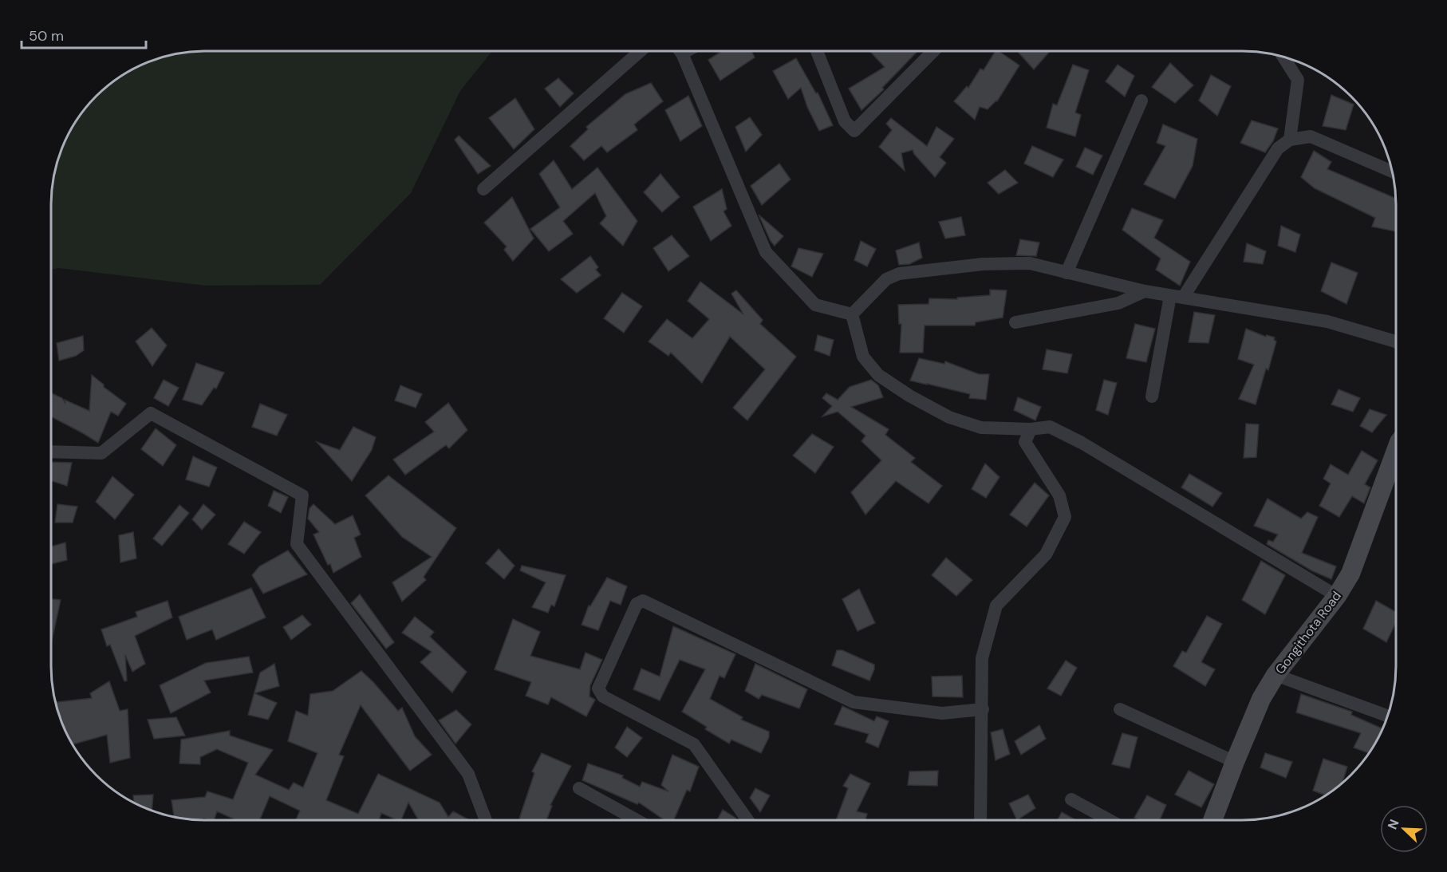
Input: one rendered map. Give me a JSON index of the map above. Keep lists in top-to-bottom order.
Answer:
{
  "streets": {
    "street": ["Gongithota Road"]
  },
  "scale_bar": "50 m",
  "north": "top left"
}
